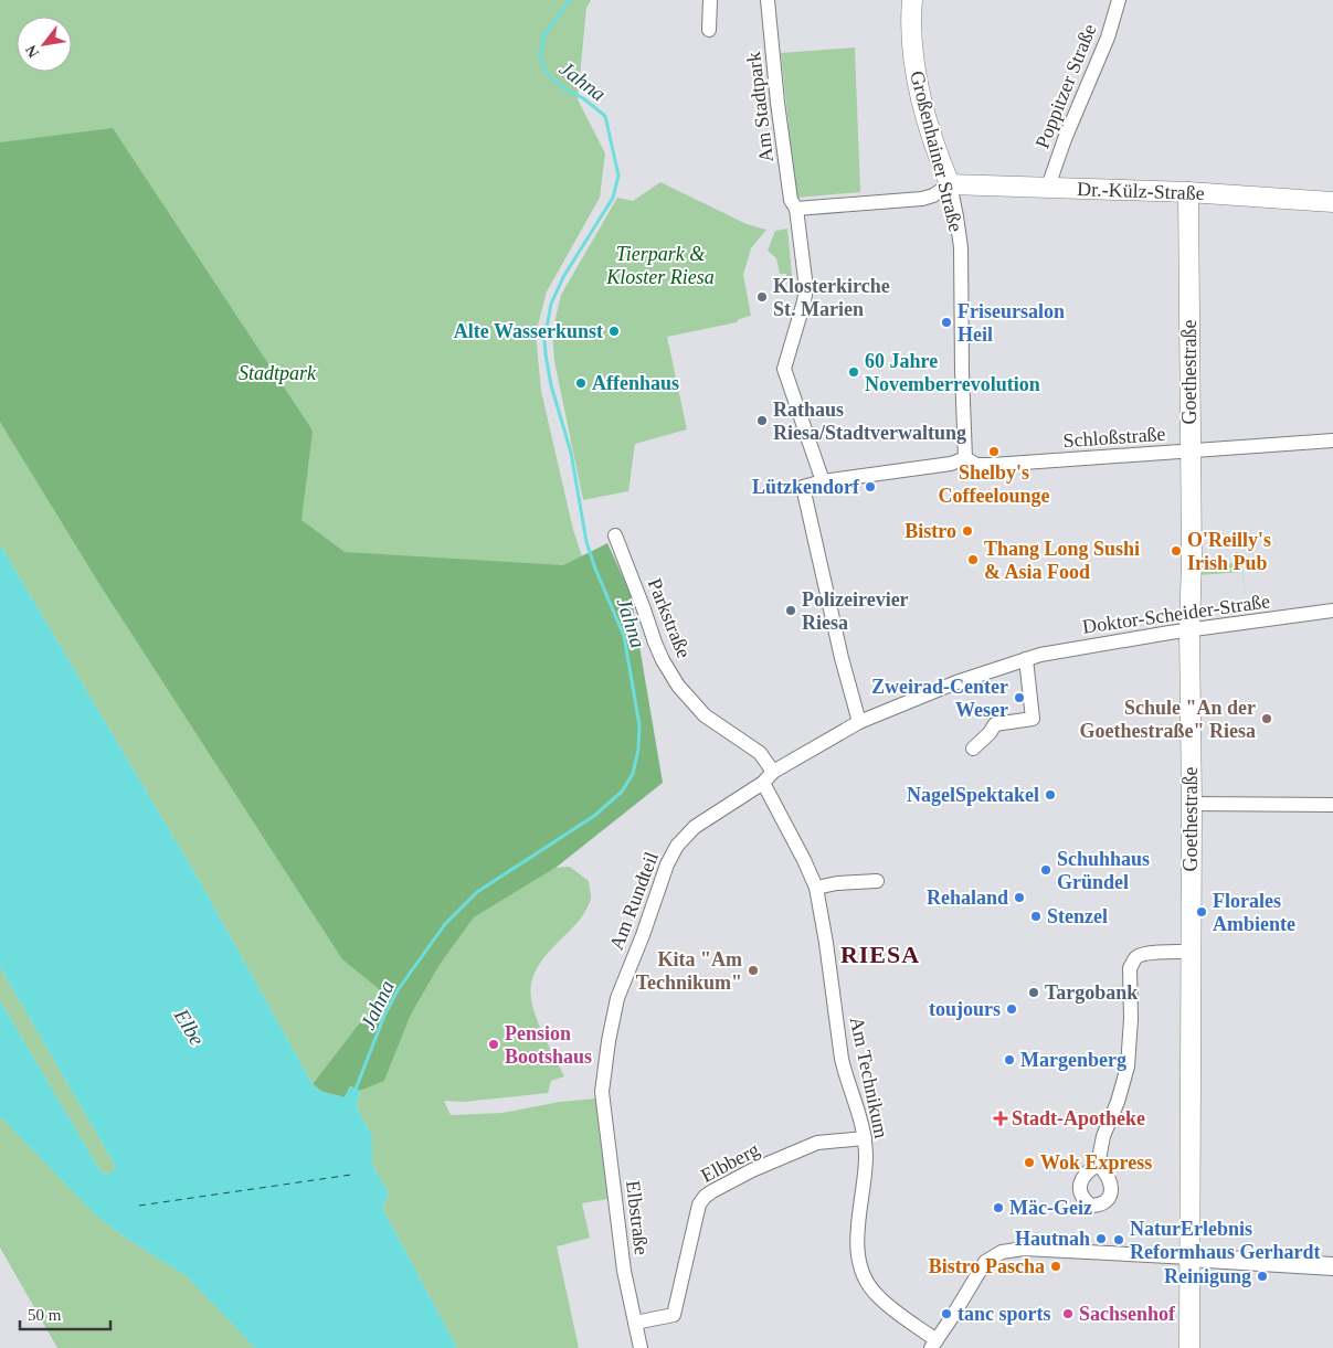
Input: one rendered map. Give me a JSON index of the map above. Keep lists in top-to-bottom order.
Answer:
{
  "streets": {
    "main road": ["Großenhainer Straße", "Dr.-Külz-Straße", "Goethestraße"],
    "street": [
      "Poppitzer Straße",
      "Am Stadtpark",
      "Schloßstraße",
      "Doktor-Scheider-Straße",
      "Parkstraße",
      "Am Rundteil",
      "Am Technikum",
      "Elbberg",
      "Elbstraße"
    ]
  },
  "crossings": [
    ["Poppitzer Straße", "Dr.-Külz-Straße"],
    ["Großenhainer Straße", "Dr.-Külz-Straße"],
    ["Großenhainer Straße", "Schloßstraße"],
    ["Dr.-Külz-Straße", "Goethestraße"],
    ["Goethestraße", "Schloßstraße"],
    ["Goethestraße", "Doktor-Scheider-Straße"],
    ["Am Rundteil", "Elbstraße"],
    ["Am Technikum", "Elbberg"],
    ["Elbberg", "Elbstraße"]
  ],
  "districts": ["RIESA"],
  "water": ["Jahna", "Elbe"],
  "parks": ["Tierpark & Kloster Riesa", "Stadtpark"],
  "places": {
    "other": [
      "Klosterkirche St. Marien",
      "Friseursalon Heil",
      "Alte Wasserkunst",
      "60 Jahre Novemberrevolution",
      "Affenhaus",
      "Rathaus Riesa/Stadtverwaltung",
      "Shelby's Coffeelounge",
      "Lützkendorf",
      "Bistro",
      "O'Reilly's Irish Pub",
      "Thang Long Sushi & Asia Food",
      "Polizeirevier Riesa",
      "Zweirad-Center Weser",
      "Schule \"An der Goethestraße\" Riesa",
      "NagelSpektakel",
      "Schuhhaus Gründel",
      "Rehaland",
      "Florales Ambiente",
      "Stenzel",
      "Kita \"Am Technikum\"",
      "Targobank",
      "toujours",
      "Pension Bootshaus",
      "Margenberg",
      "Wok Express",
      "Mäc-Geiz",
      "Hautnah",
      "NaturErlebnis Reformhaus Gerhardt",
      "Bistro Pascha",
      "Reinigung",
      "tanc sports",
      "Sachsenhof"
    ],
    "health": ["Stadt-Apotheke"]
  },
  "scale_bar": "50 m",
  "north": "bottom left"
}
